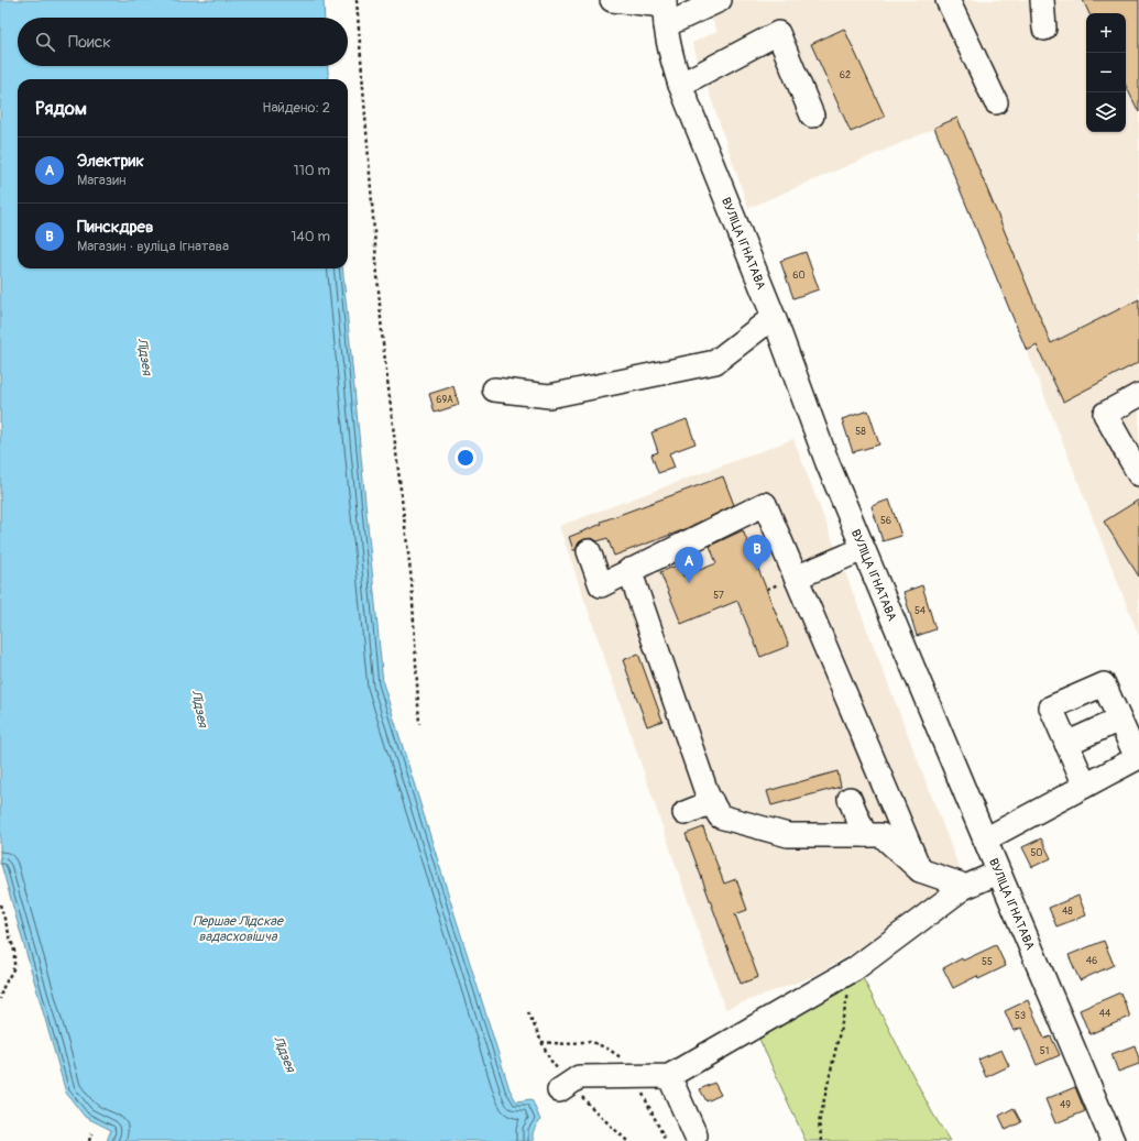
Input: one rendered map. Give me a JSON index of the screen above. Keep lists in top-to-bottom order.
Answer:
{
  "streets": {
    "street": ["ВУЛІЦА ІГНАТАВА"]
  },
  "water": ["Лідзея", "Першае Лідскае вадасховішча"],
  "house_numbers": [
    "62",
    "60",
    "69А",
    "58",
    "56",
    "57",
    "54",
    "50",
    "48",
    "46",
    "55",
    "44",
    "53",
    "51",
    "49"
  ],
  "page": {
    "map_buttons": ["+", "−"],
    "search": "Поиск",
    "heading": ["Рядом", "Найдено: 2"],
    "list": [
      {
        "mark": "A",
        "name": "Электрик",
        "note": "Магазин",
        "value": "110 m"
      },
      {
        "mark": "B",
        "name": "Пинскдрев",
        "note": "Магазин · вуліца Ігнатава",
        "value": "140 m"
      }
    ],
    "pins": ["B", "A"]
  }
}
